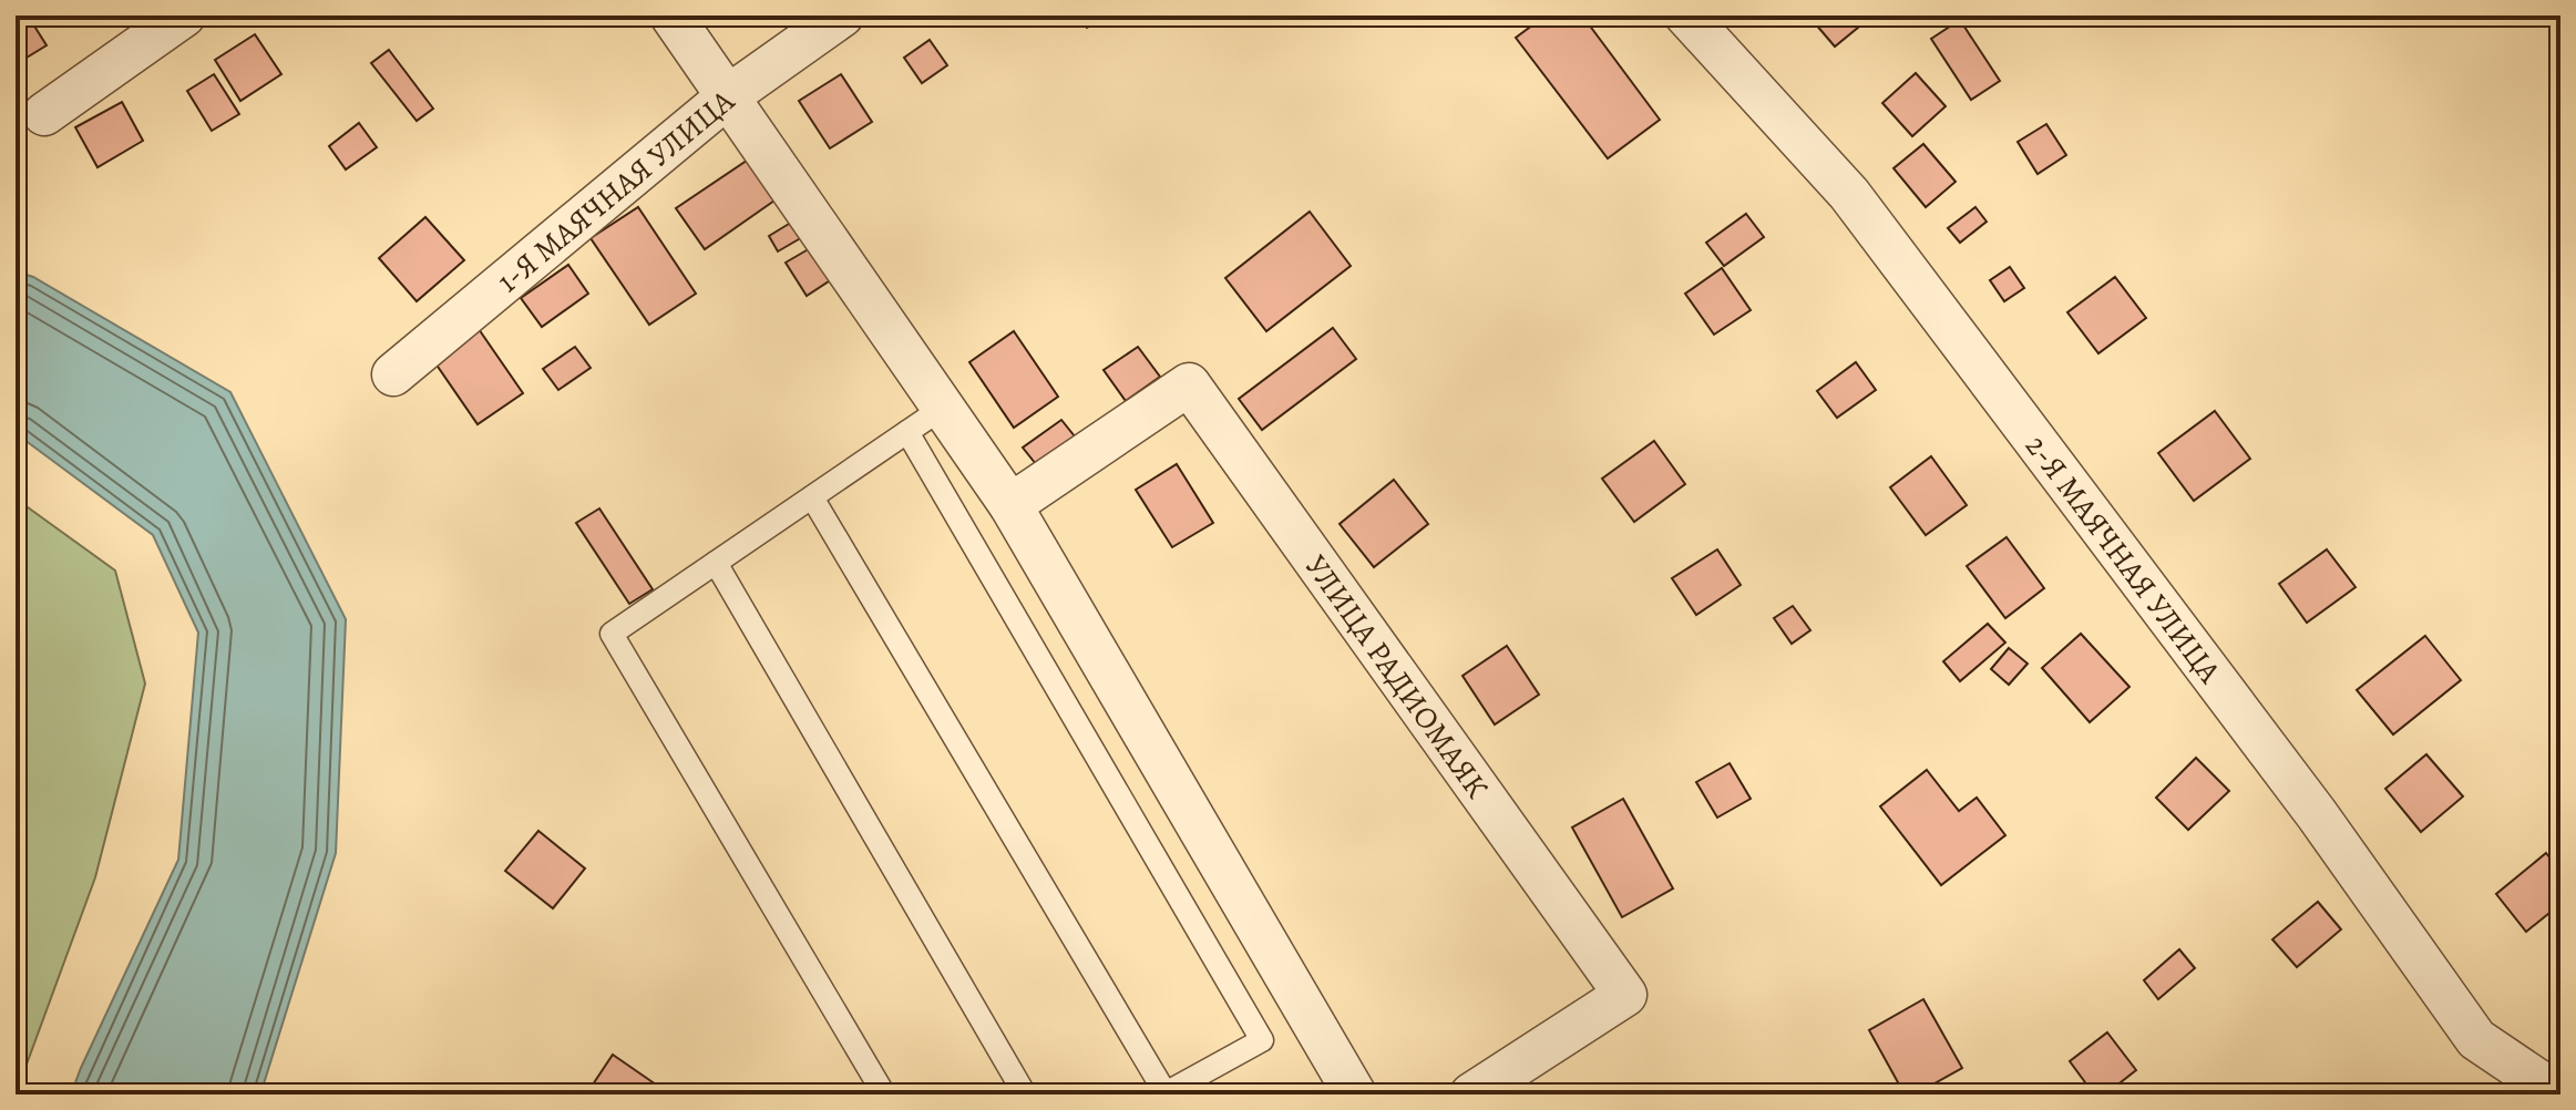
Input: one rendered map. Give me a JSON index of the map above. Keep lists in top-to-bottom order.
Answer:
{
  "streets": {
    "street": ["1-Я МАЯЧНАЯ УЛИЦА", "2-Я МАЯЧНАЯ УЛИЦА", "УЛИЦА РАДИОМАЯК"]
  }
}
